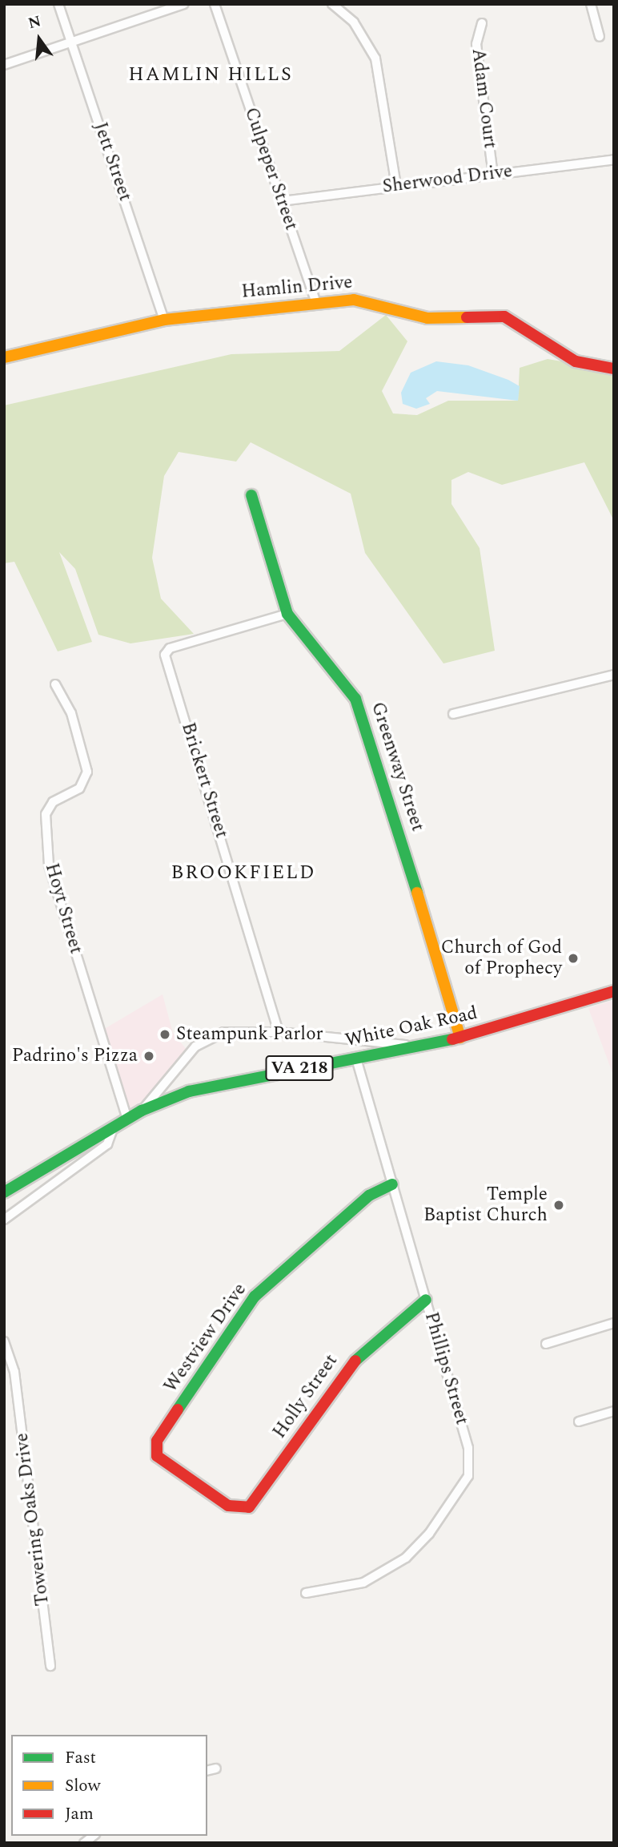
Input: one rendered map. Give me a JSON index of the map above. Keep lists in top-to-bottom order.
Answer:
{
  "streets": {
    "street": [
      "Adam Court",
      "Jett Street",
      "Culpeper Street",
      "Sherwood Drive",
      "Hamlin Drive",
      "Greenway Street",
      "Brickert Street",
      "Hoyt Street",
      "White Oak Road",
      "VA 218",
      "Westview Drive",
      "Phillips Street",
      "Holly Street",
      "Towering Oaks Drive"
    ]
  },
  "crossings": [
    ["Adam Court", "Sherwood Drive"],
    ["Jett Street", "Hamlin Drive"],
    ["Culpeper Street", "Sherwood Drive"],
    ["Culpeper Street", "Hamlin Drive"],
    ["Greenway Street", "Brickert Street"],
    ["Greenway Street", "White Oak Road"],
    ["Hoyt Street", "White Oak Road"],
    ["White Oak Road", "Phillips Street"],
    ["Westview Drive", "Phillips Street"],
    ["Westview Drive", "Holly Street"],
    ["Phillips Street", "Holly Street"]
  ],
  "districts": ["HAMLIN HILLS", "BROOKFIELD"],
  "places": [
    "Church of God of Prophecy",
    "Steampunk Parlor",
    "Padrino's Pizza",
    "Temple Baptist Church"
  ],
  "legend": ["Fast", "Slow", "Jam"],
  "north": "top"
}
